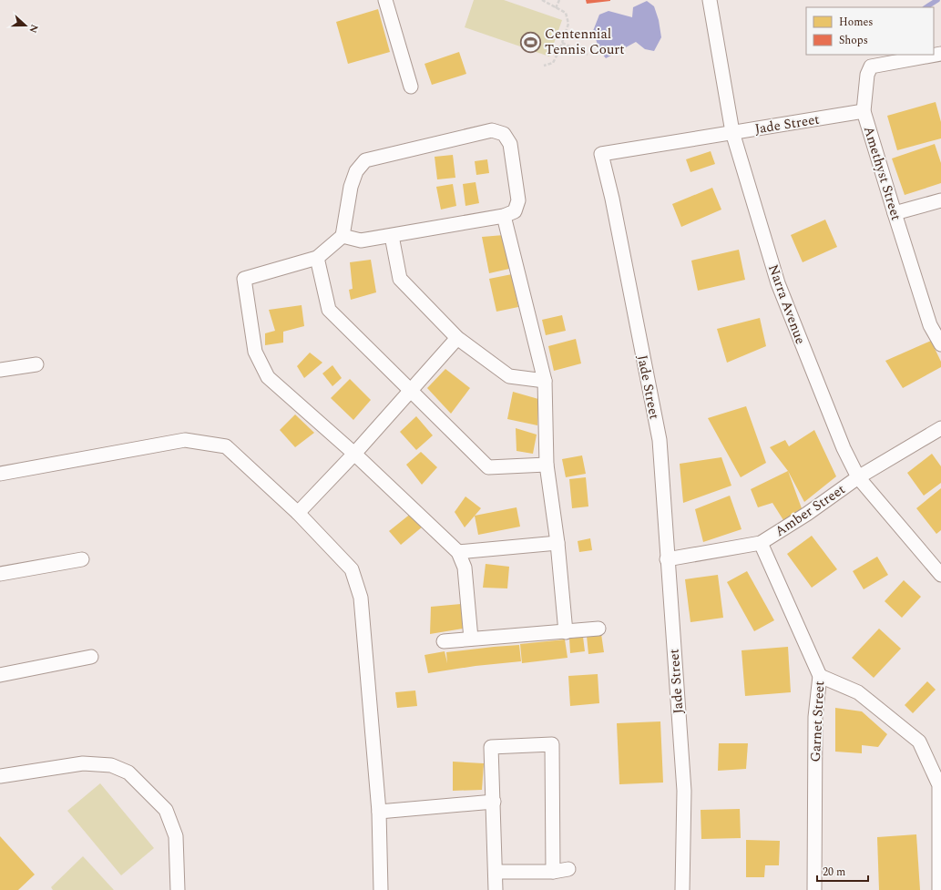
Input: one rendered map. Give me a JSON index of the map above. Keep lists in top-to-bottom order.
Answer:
{
  "streets": {
    "street": [
      "Jade Street",
      "Amethyst Street",
      "Narra Avenue",
      "Amber Street",
      "Garnet Street"
    ]
  },
  "crossings": [
    ["Jade Street", "Amethyst Street"],
    ["Jade Street", "Narra Avenue"],
    ["Jade Street", "Amber Street"],
    ["Narra Avenue", "Amber Street"],
    ["Amber Street", "Garnet Street"]
  ],
  "places": {
    "sports": ["Centennial Tennis Court"]
  },
  "legend": ["Homes", "Shops"],
  "scale_bar": "20 m",
  "north": "right"
}
